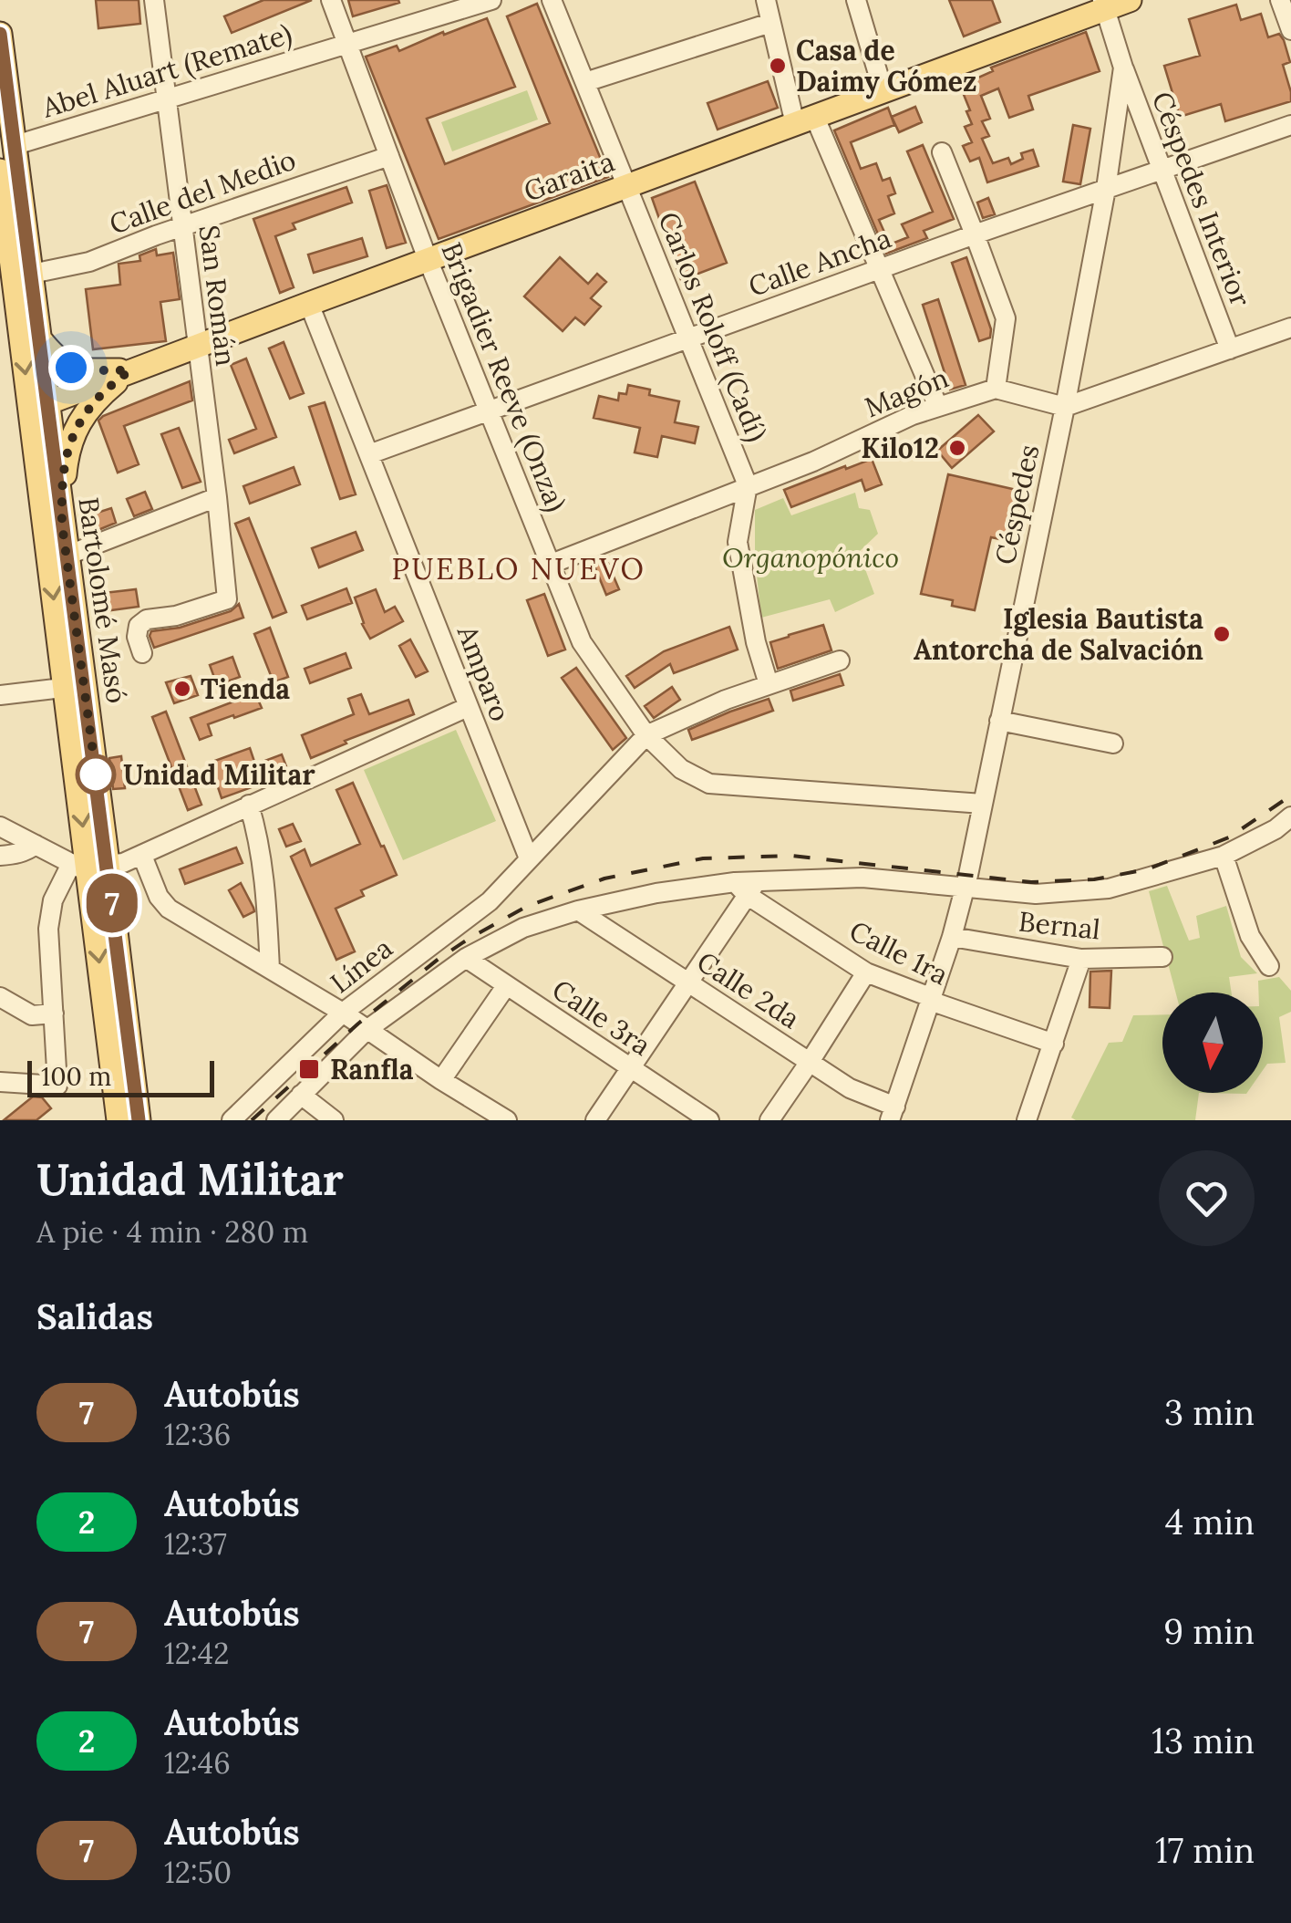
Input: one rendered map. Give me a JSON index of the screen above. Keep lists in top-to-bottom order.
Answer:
{
  "streets": {
    "main road": ["Garaita", "Bartolomé Masó"],
    "street": [
      "Abel Aluart (Remate)",
      "Calle del Medio",
      "Céspedes Interior",
      "Calle Ancha",
      "San Román",
      "Carlos Roloff (Cadí)",
      "Brigadier Reeve (Onza)",
      "Magón",
      "Céspedes",
      "Amparo",
      "Bernal",
      "Calle 1ra",
      "Línea",
      "Calle 2da",
      "Calle 3ra"
    ]
  },
  "crossings": [
    ["Abel Aluart (Remate)", "San Román"],
    ["Abel Aluart (Remate)", "Brigadier Reeve (Onza)"],
    ["Abel Aluart (Remate)", "Bartolomé Masó"],
    ["Garaita", "San Román"],
    ["Garaita", "Carlos Roloff (Cadí)"],
    ["Garaita", "Brigadier Reeve (Onza)"],
    ["Garaita", "Céspedes"],
    ["Garaita", "Bartolomé Masó"],
    ["Garaita", "Amparo"],
    ["Calle del Medio", "San Román"],
    ["Calle del Medio", "Brigadier Reeve (Onza)"],
    ["Calle del Medio", "Bartolomé Masó"],
    ["Céspedes Interior", "Calle Ancha"],
    ["Céspedes Interior", "Céspedes"],
    ["Calle Ancha", "Carlos Roloff (Cadí)"],
    ["Calle Ancha", "Brigadier Reeve (Onza)"],
    ["Calle Ancha", "Céspedes"],
    ["Calle Ancha", "Amparo"],
    ["Carlos Roloff (Cadí)", "Magón"],
    ["Brigadier Reeve (Onza)", "Magón"],
    ["Brigadier Reeve (Onza)", "Céspedes"],
    ["Brigadier Reeve (Onza)", "Línea"],
    ["Céspedes", "Bernal"],
    ["Céspedes", "Calle 1ra"],
    ["Céspedes", "Calle 2da"],
    ["Amparo", "Línea"]
  ],
  "districts": ["PUEBLO NUEVO"],
  "parks": ["Organopónico"],
  "places": {
    "other": [
      "Casa de Daimy Gómez",
      "Kilo12",
      "Iglesia Bautista Antorcha de Salvación",
      "Tienda",
      "Unidad Militar"
    ],
    "transit": ["Ranfla"]
  },
  "lines": ["bus line 7"],
  "scale_bar": "100 m",
  "north": "bottom",
  "page": {
    "on_map": "7",
    "scale": "100 m",
    "heading": [
      ["Unidad Militar", "A pie · 4 min · 280 m"],
      "Salidas"
    ],
    "list": [
      {
        "mark": "7",
        "name": "Autobús",
        "note": "12:36",
        "value": "3 min"
      },
      {
        "mark": "2",
        "name": "Autobús",
        "note": "12:37",
        "value": "4 min"
      },
      {
        "mark": "7",
        "name": "Autobús",
        "note": "12:42",
        "value": "9 min"
      },
      {
        "mark": "2",
        "name": "Autobús",
        "note": "12:46",
        "value": "13 min"
      },
      {
        "mark": "7",
        "name": "Autobús",
        "note": "12:50",
        "value": "17 min"
      }
    ]
  }
}
